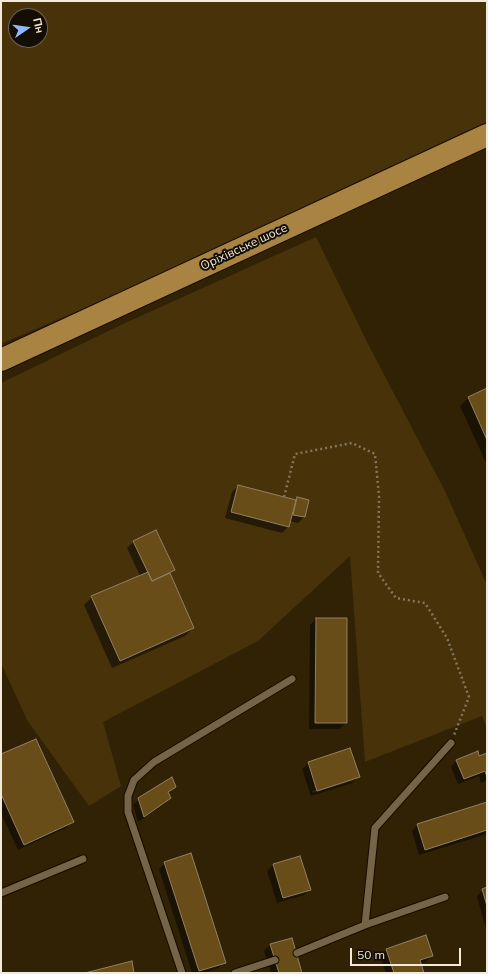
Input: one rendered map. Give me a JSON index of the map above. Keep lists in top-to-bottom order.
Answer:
{
  "streets": {
    "highway": ["Оріхівське шосе"]
  },
  "scale_bar": "50 m",
  "north": "right"
}
